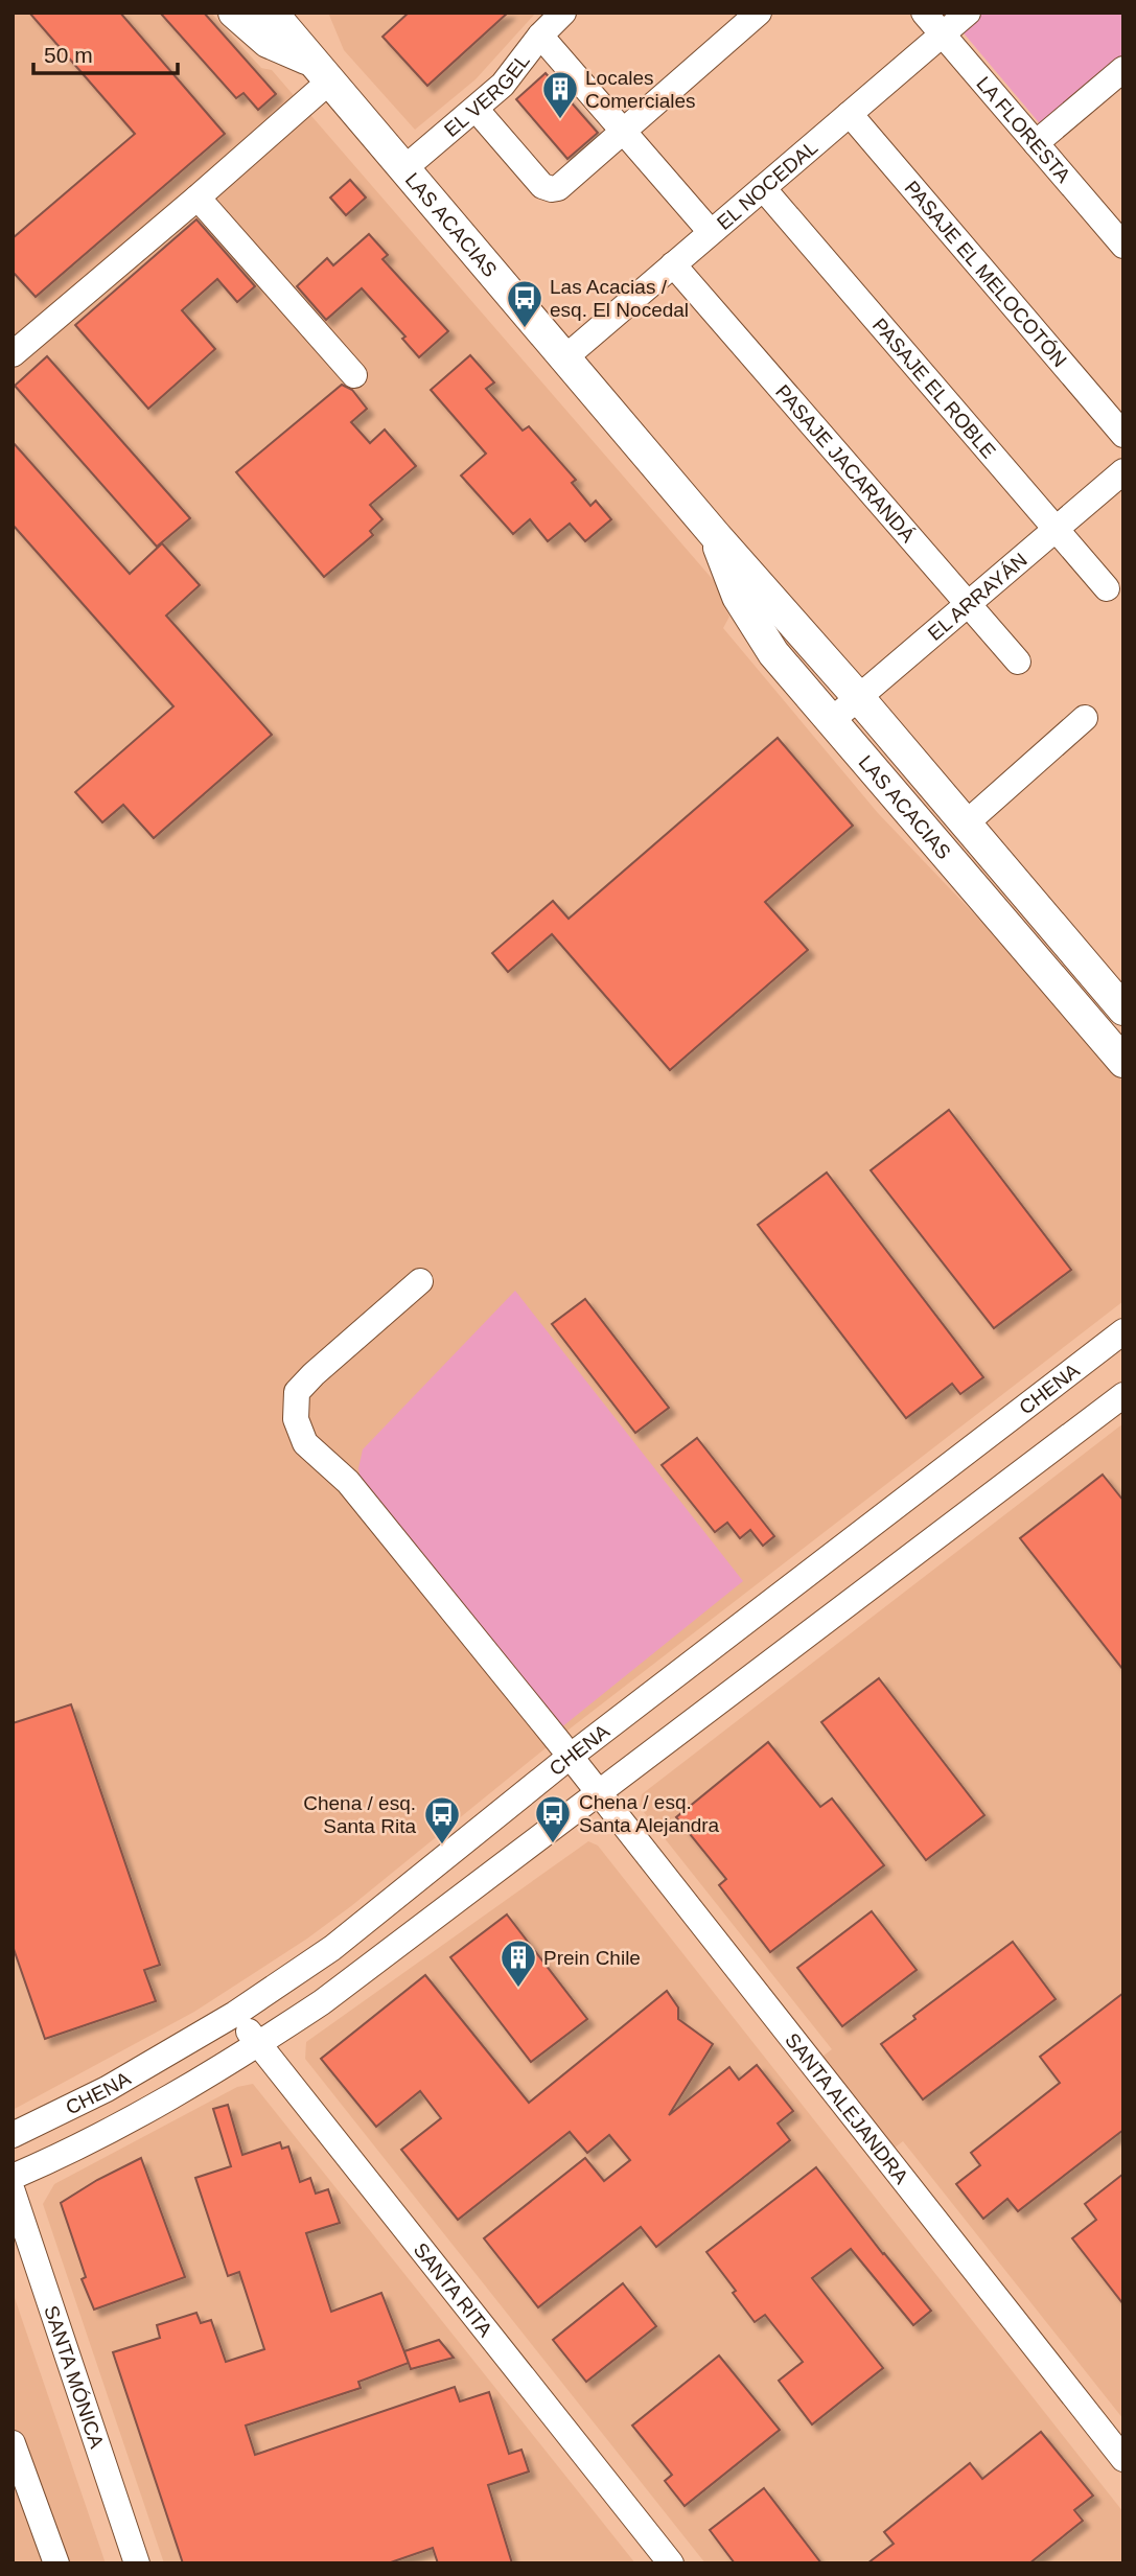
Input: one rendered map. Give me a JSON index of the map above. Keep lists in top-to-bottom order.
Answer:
{
  "streets": {
    "main road": ["LAS ACACIAS"],
    "street": [
      "EL VERGEL",
      "LA FLORESTA",
      "EL NOCEDAL",
      "PASAJE EL MELOCOTÓN",
      "PASAJE EL ROBLE",
      "PASAJE JACARANDÁ",
      "EL ARRAYÁN",
      "CHENA",
      "SANTA ALEJANDRA",
      "SANTA RITA",
      "SANTA MÓNICA"
    ]
  },
  "crossings": [
    ["EL VERGEL", "LAS ACACIAS"],
    ["LA FLORESTA", "EL NOCEDAL"],
    ["EL NOCEDAL", "LAS ACACIAS"],
    ["EL NOCEDAL", "PASAJE EL MELOCOTÓN"],
    ["EL NOCEDAL", "PASAJE EL ROBLE"],
    ["EL NOCEDAL", "PASAJE JACARANDÁ"],
    ["LAS ACACIAS", "EL ARRAYÁN"],
    ["PASAJE EL ROBLE", "EL ARRAYÁN"],
    ["PASAJE JACARANDÁ", "EL ARRAYÁN"],
    ["CHENA", "SANTA ALEJANDRA"],
    ["CHENA", "SANTA RITA"]
  ],
  "places": {
    "building": ["Locales Comerciales", "Prein Chile"],
    "bus stop": ["Las Acacias / esq. El Nocedal", "Chena / esq. Santa Alejandra", "Chena / esq. Santa Rita"]
  },
  "scale_bar": "50 m"
}
